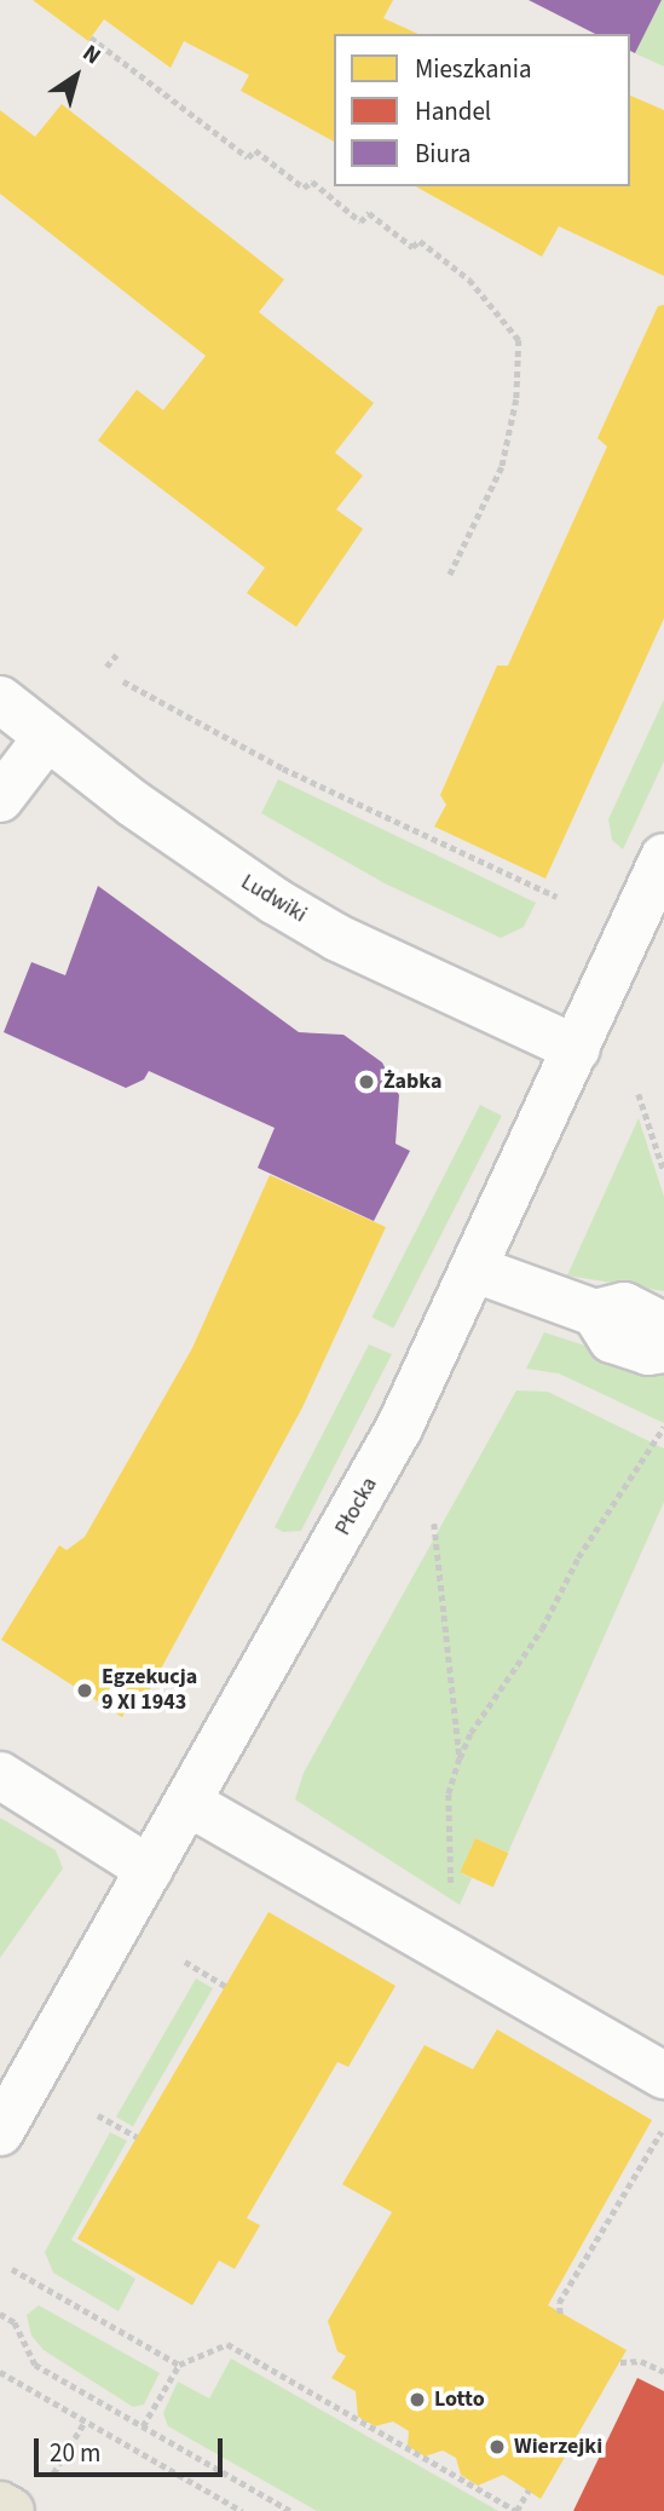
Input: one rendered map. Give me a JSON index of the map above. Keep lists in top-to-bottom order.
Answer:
{
  "streets": {
    "street": ["Ludwiki", "Płocka"]
  },
  "crossings": [
    ["Ludwiki", "Płocka"]
  ],
  "places": [
    "Żabka",
    "Egzekucja 9 XI 1943",
    "Lotto",
    "Wierzejki"
  ],
  "legend": ["Mieszkania", "Handel", "Biura"],
  "scale_bar": "20 m",
  "north": "top right"
}
